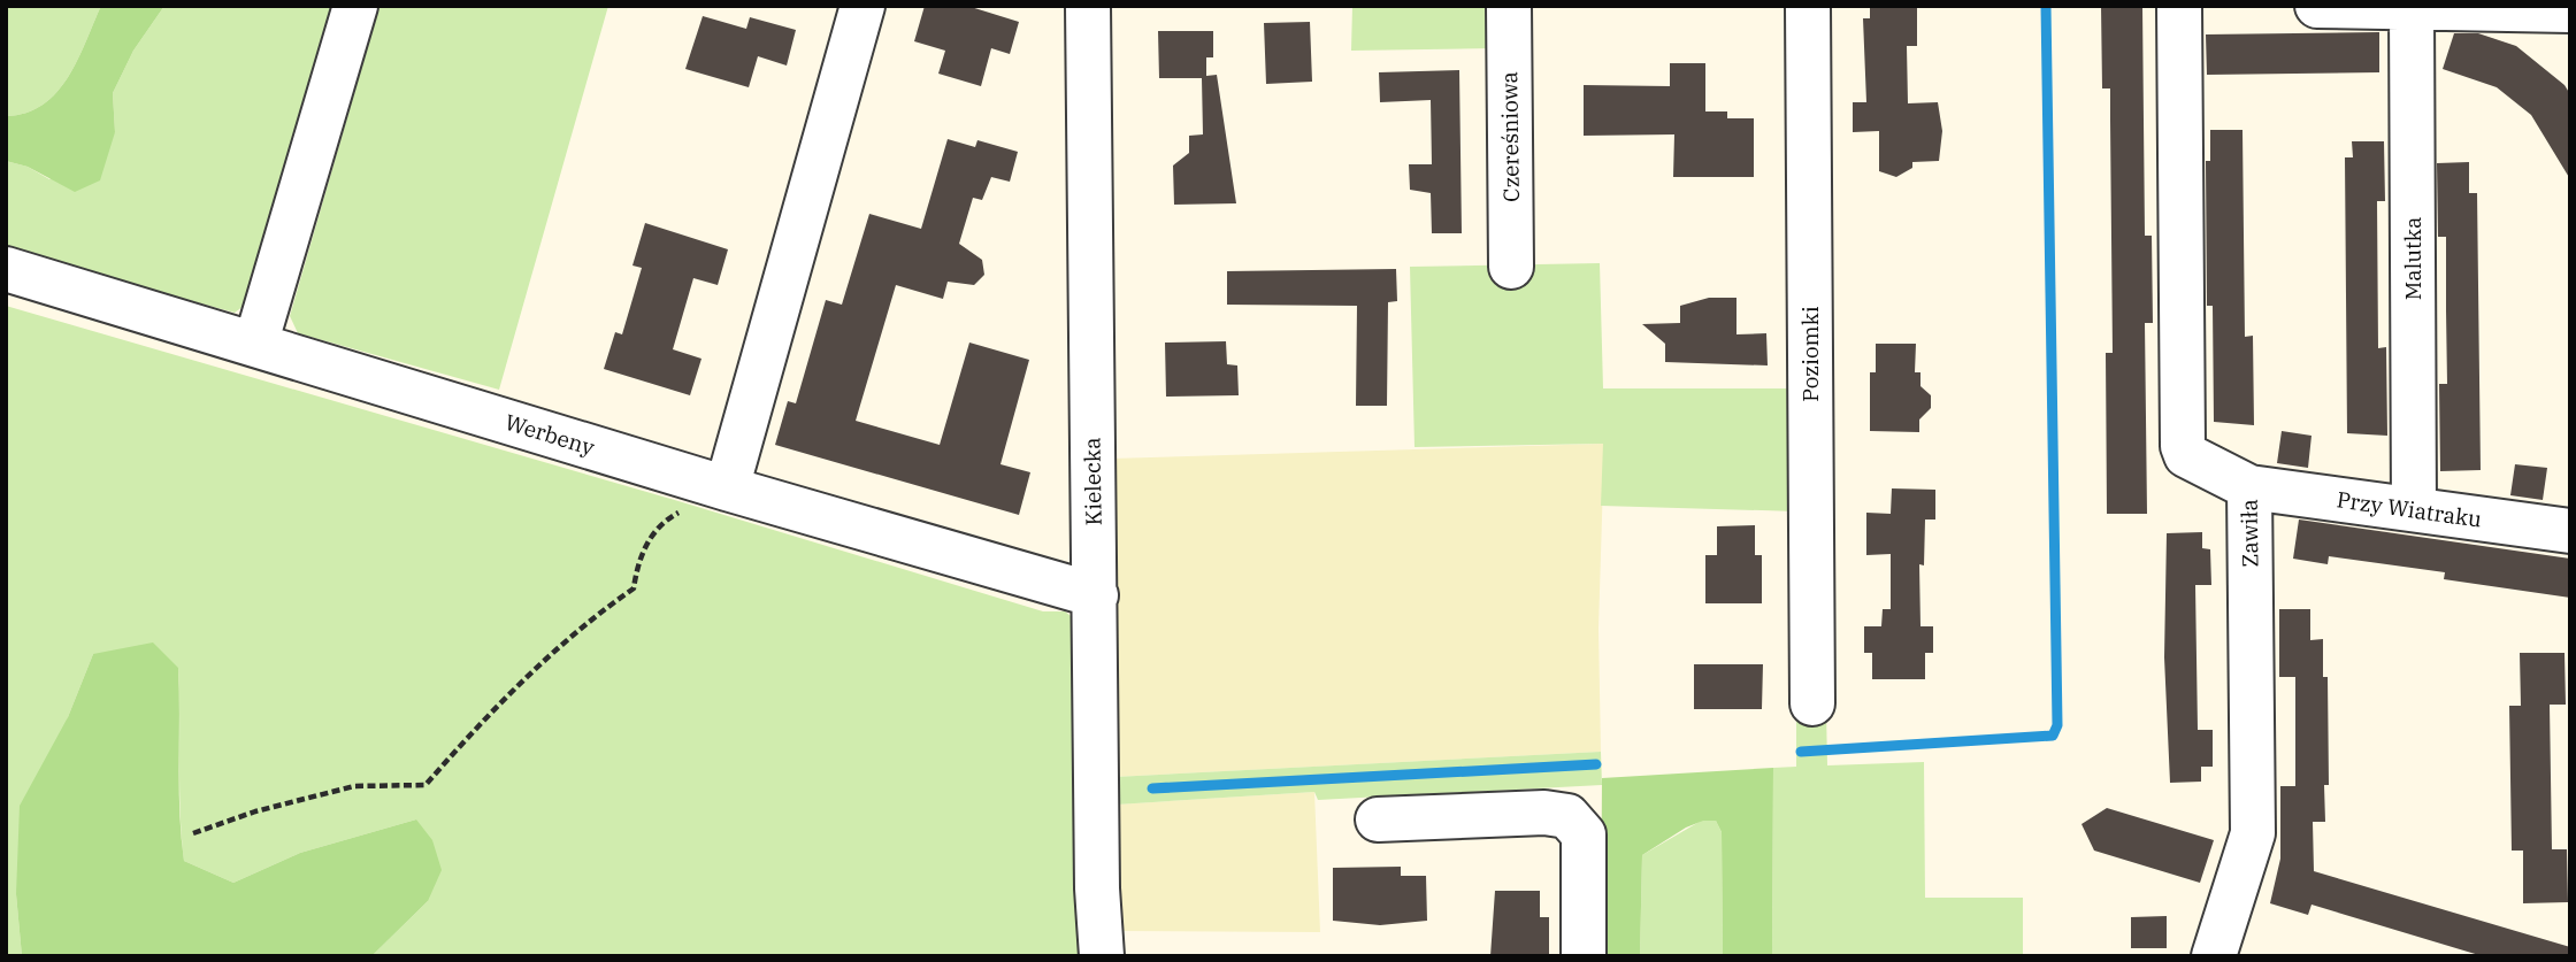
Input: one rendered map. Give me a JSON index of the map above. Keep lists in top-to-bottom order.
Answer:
{
  "streets": {
    "street": [
      "Czereśniowa",
      "Malutka",
      "Poziomki",
      "Werbeny",
      "Kielecka",
      "Przy Wiatraku",
      "Zawiła"
    ]
  },
  "crossings": [
    ["Malutka", "Przy Wiatraku"],
    ["Werbeny", "Kielecka"],
    ["Przy Wiatraku", "Zawiła"]
  ]
}
